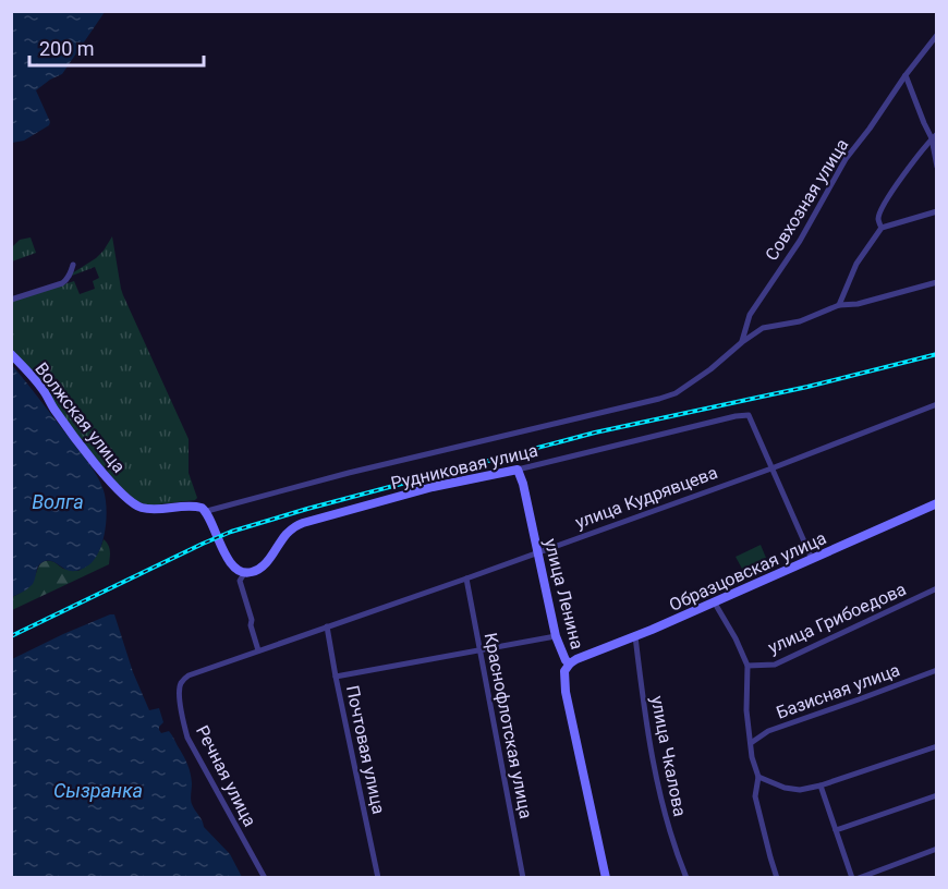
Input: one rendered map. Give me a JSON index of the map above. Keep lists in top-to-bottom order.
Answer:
{
  "streets": {
    "street": [
      "Совхозная улица",
      "Волжская улица",
      "Рудниковая улица",
      "улица Кудрявцева",
      "Образцовская улица",
      "улица Ленина",
      "улица Грибоедова",
      "Базисная улица",
      "Краснофлотская улица",
      "Почтовая улица",
      "улица Чкалова",
      "Речная улица"
    ]
  },
  "crossings": [
    ["Рудниковая улица", "улица Кудрявцева"],
    ["Рудниковая улица", "улица Ленина"],
    ["улица Кудрявцева", "улица Ленина"],
    ["улица Кудрявцева", "Краснофлотская улица"],
    ["улица Кудрявцева", "Почтовая улица"],
    ["улица Кудрявцева", "Речная улица"],
    ["Образцовская улица", "улица Ленина"],
    ["Образцовская улица", "улица Чкалова"]
  ],
  "water": ["Волга", "Сызранка"],
  "scale_bar": "200 m"
}
